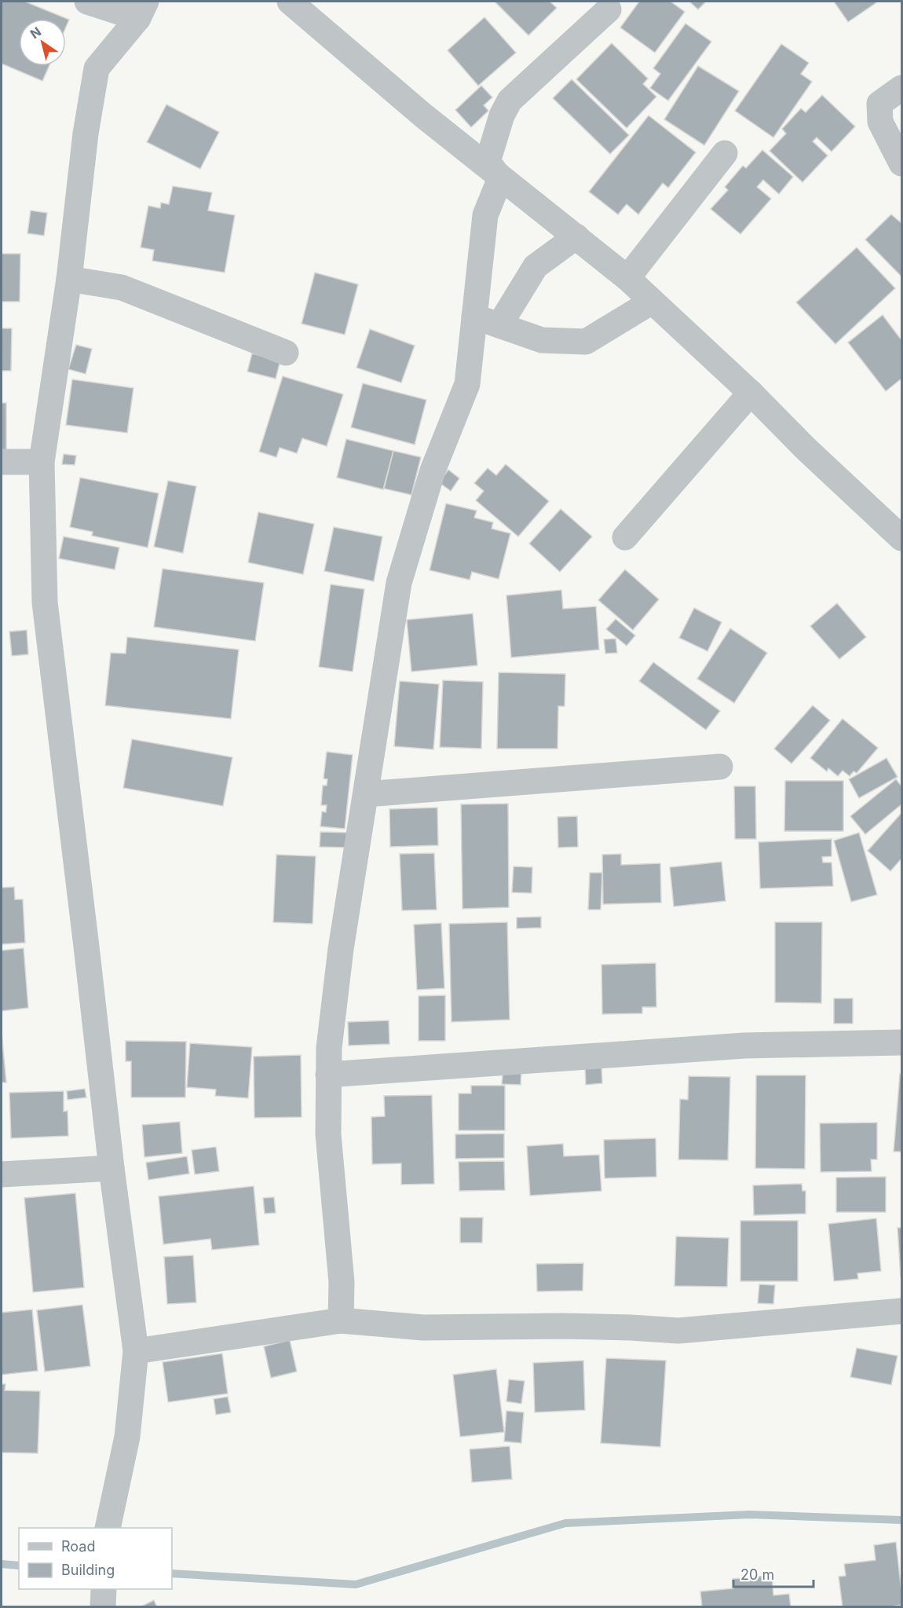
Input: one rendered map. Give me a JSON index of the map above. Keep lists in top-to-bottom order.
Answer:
{
  "legend": ["Road", "Building"],
  "scale_bar": "20 m",
  "north": "top left"
}
